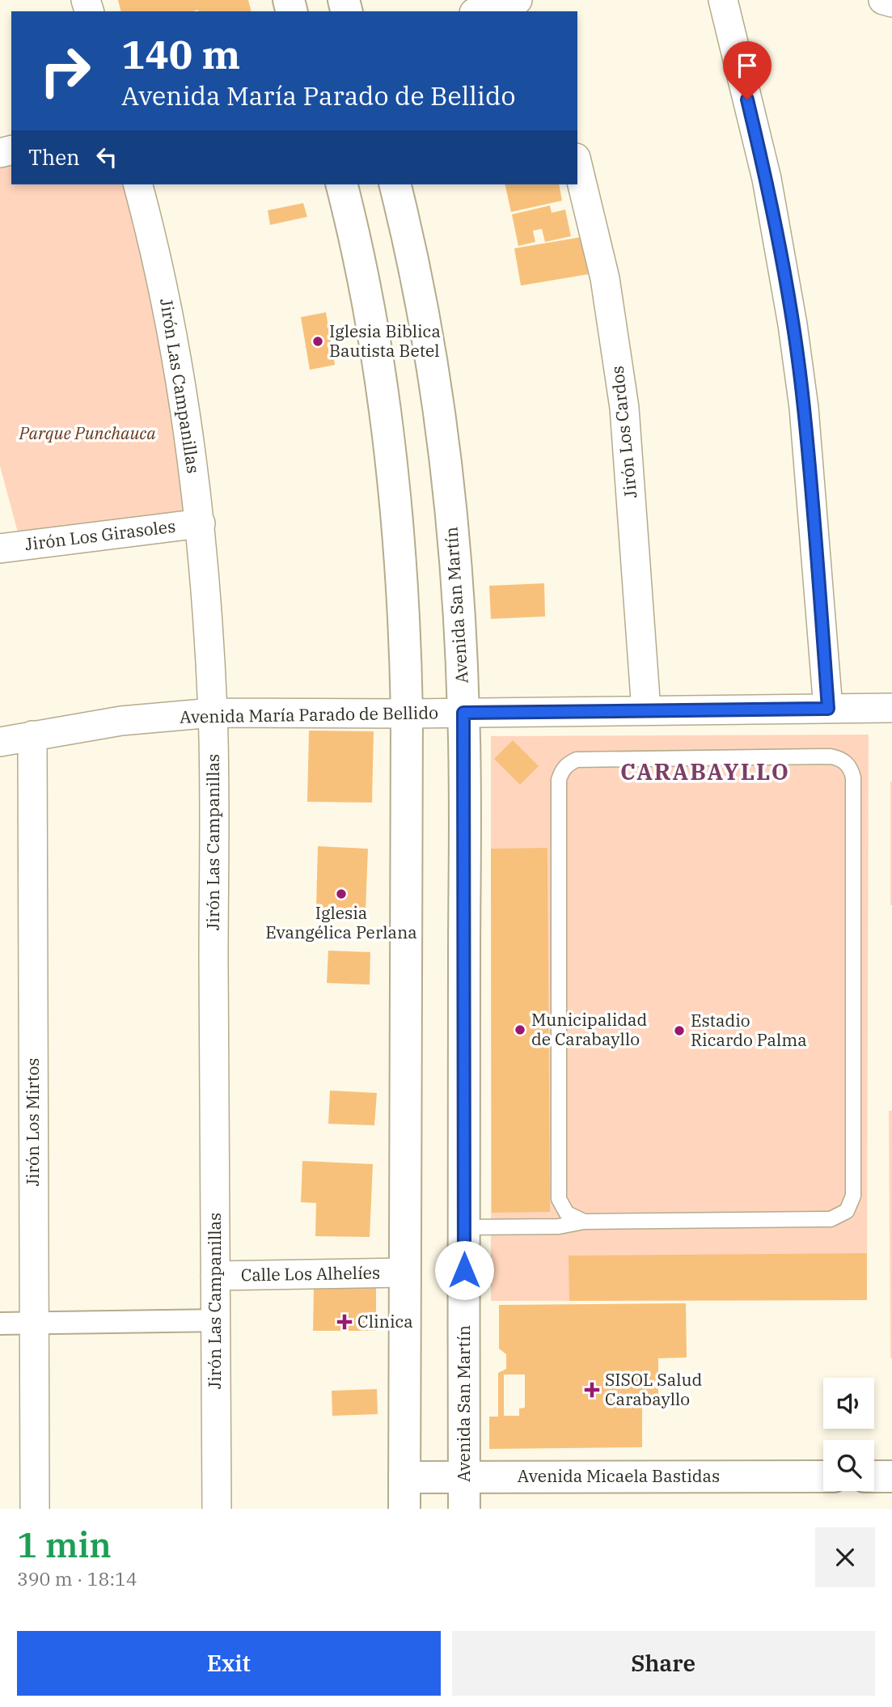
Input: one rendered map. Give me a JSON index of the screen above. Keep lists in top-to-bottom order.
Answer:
{
  "streets": {
    "main road": ["Avenida San Martín", "Avenida Micaela Bastidas"],
    "street": [
      "Jirón Las Campanillas",
      "Jirón Los Cardos",
      "Jirón Los Girasoles",
      "Avenida María Parado de Bellido",
      "Jirón Los Mirtos",
      "Calle Los Alhelíes"
    ]
  },
  "crossings": [
    ["Jirón Las Campanillas", "Jirón Los Girasoles"],
    ["Jirón Las Campanillas", "Avenida María Parado de Bellido"],
    ["Jirón Las Campanillas", "Calle Los Alhelíes"],
    ["Jirón Los Cardos", "Avenida María Parado de Bellido"],
    ["Avenida San Martín", "Avenida María Parado de Bellido"],
    ["Avenida San Martín", "Avenida Micaela Bastidas"],
    ["Avenida María Parado de Bellido", "Jirón Los Mirtos"]
  ],
  "districts": ["CARABAYLLO"],
  "parks": ["Parque Punchauca"],
  "places": {
    "other": [
      "Iglesia Biblica Bautista Betel",
      "Iglesia Evangélica Perlana",
      "Municipalidad de Carabayllo",
      "Estadio Ricardo Palma"
    ],
    "health": ["Clinica", "SISOL Salud Carabayllo"]
  },
  "page": {
    "turn": ["140 m", "Avenida María Parado de Bellido"],
    "then": "Then",
    "heading": ["1 min", "390 m · 18:14"],
    "buttons": ["Exit", "Share"]
  }
}
